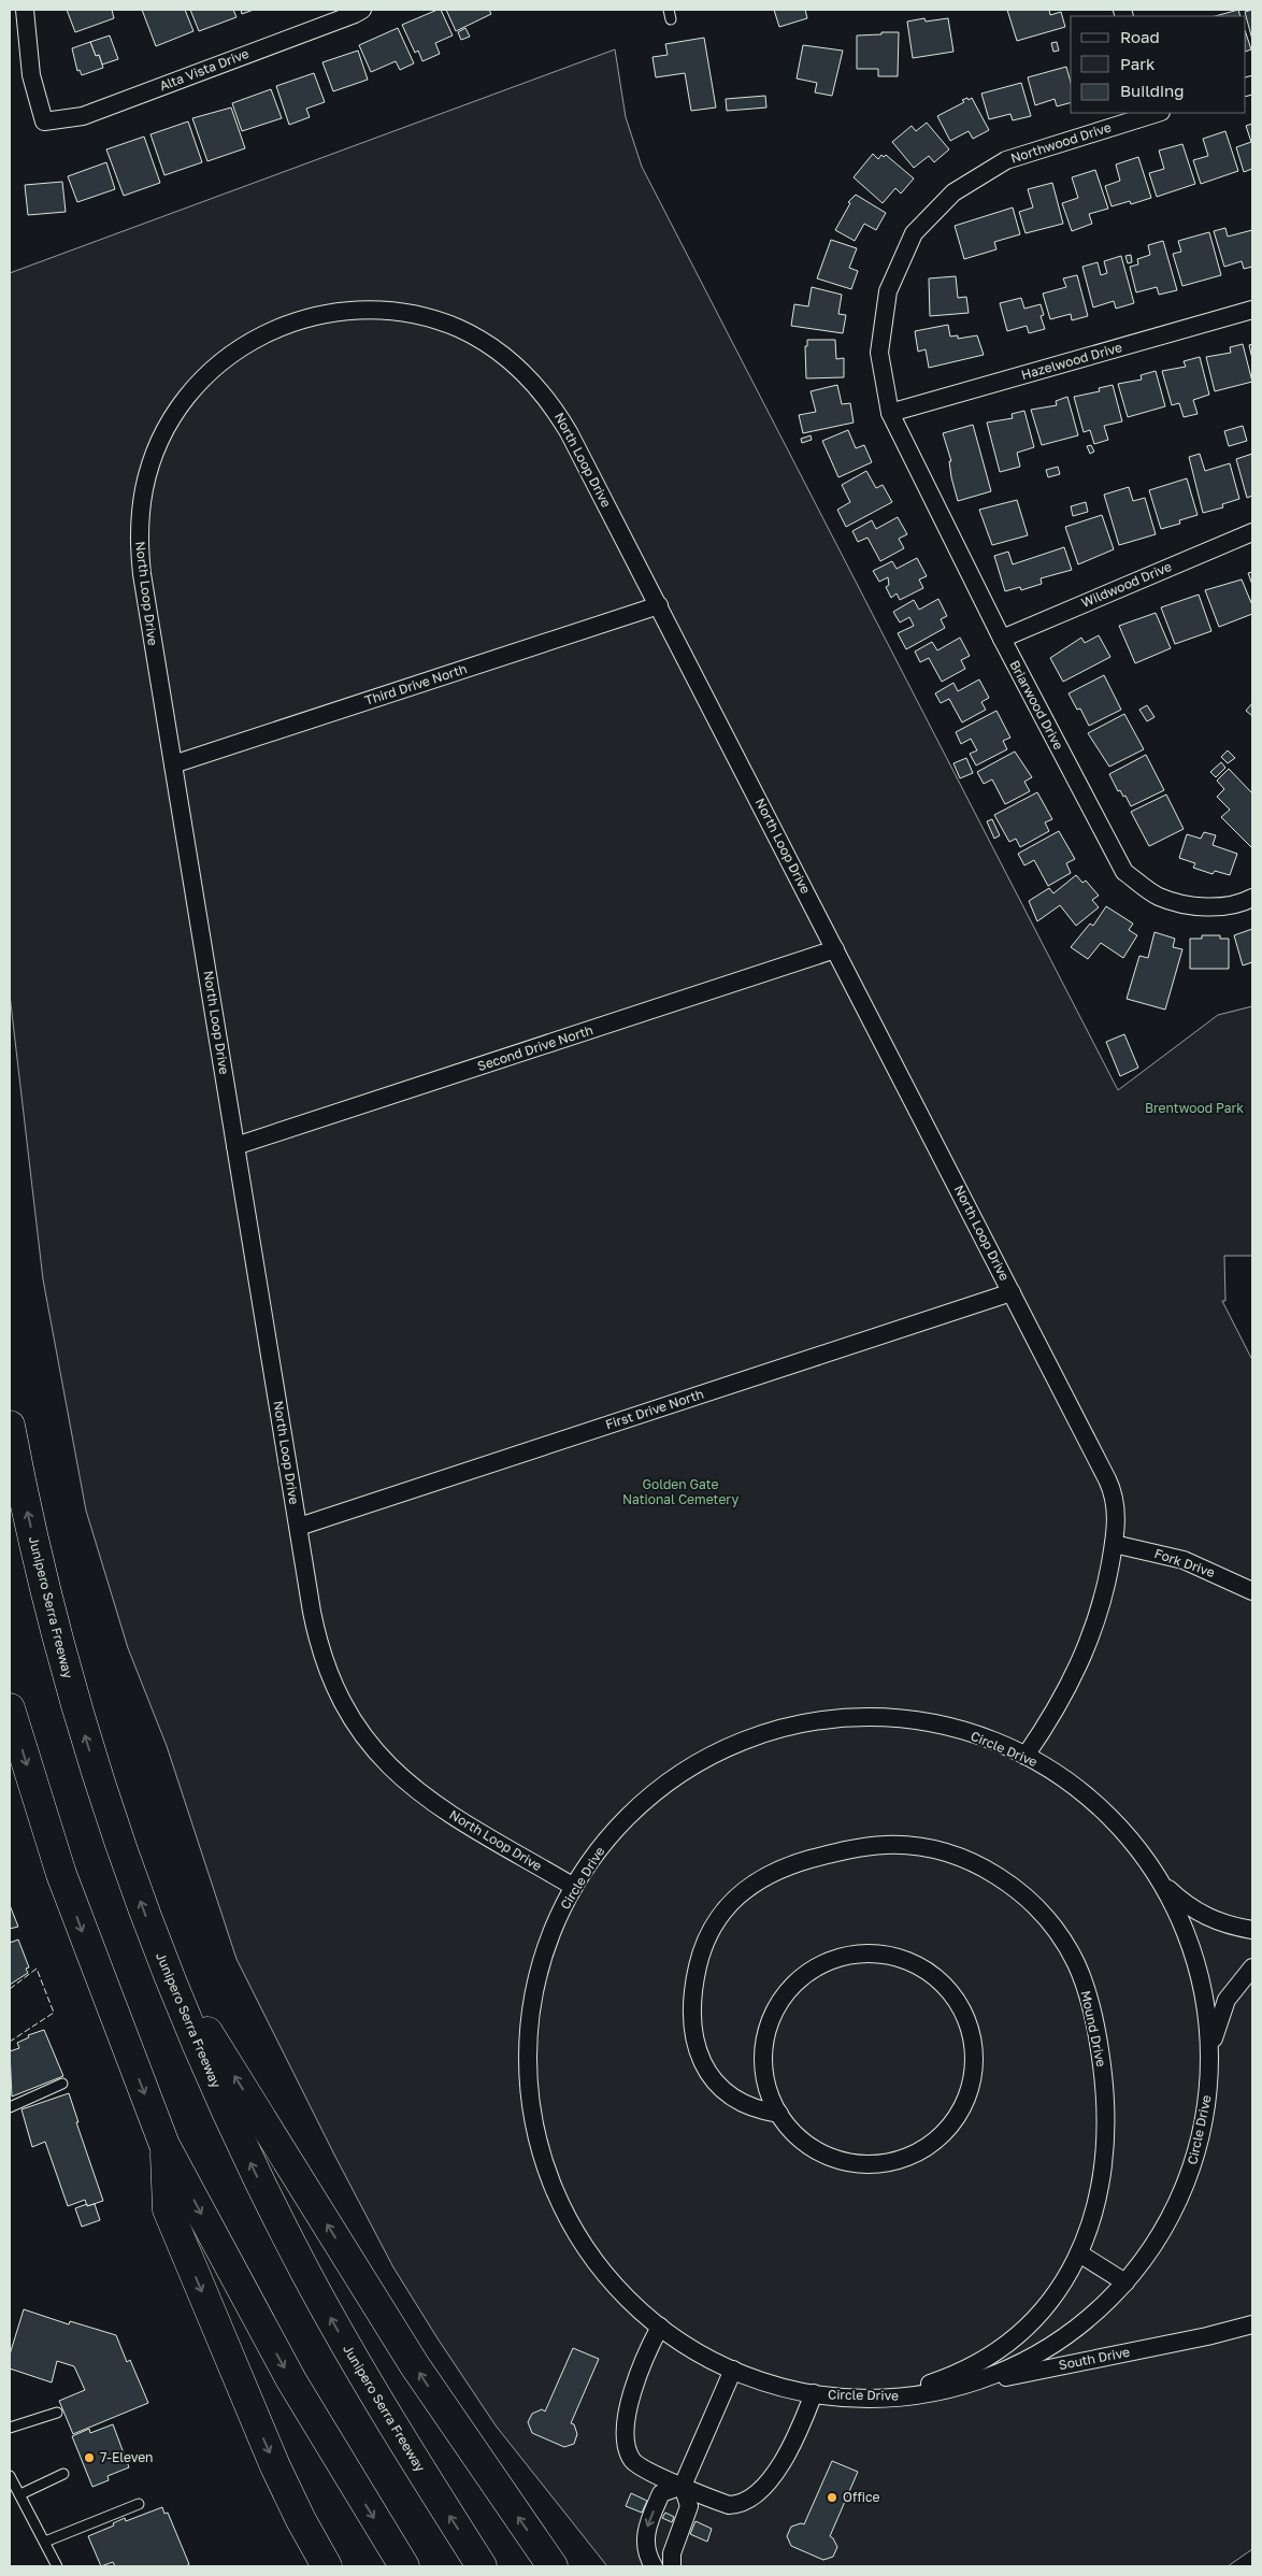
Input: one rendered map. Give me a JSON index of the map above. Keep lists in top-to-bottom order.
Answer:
{
  "streets": {
    "highway": ["Junipero Serra Freeway"],
    "street": [
      "Alta Vista Drive",
      "Northwood Drive",
      "Hazelwood Drive",
      "North Loop Drive",
      "Wildwood Drive",
      "Third Drive North",
      "Briarwood Drive",
      "Second Drive North",
      "First Drive North",
      "Fork Drive",
      "Circle Drive",
      "Mound Drive",
      "South Drive"
    ]
  },
  "crossings": [
    ["Northwood Drive", "Hazelwood Drive"],
    ["Northwood Drive", "Briarwood Drive"],
    ["Hazelwood Drive", "Briarwood Drive"],
    ["North Loop Drive", "Third Drive North"],
    ["North Loop Drive", "Second Drive North"],
    ["North Loop Drive", "First Drive North"],
    ["North Loop Drive", "Fork Drive"],
    ["North Loop Drive", "Circle Drive"],
    ["Wildwood Drive", "Briarwood Drive"],
    ["Circle Drive", "Mound Drive"],
    ["Circle Drive", "South Drive"]
  ],
  "parks": ["Brentwood Park", "Golden Gate National Cemetery"],
  "places": ["7-Eleven", "Office"],
  "legend": ["Road", "Park", "Building"]
}
